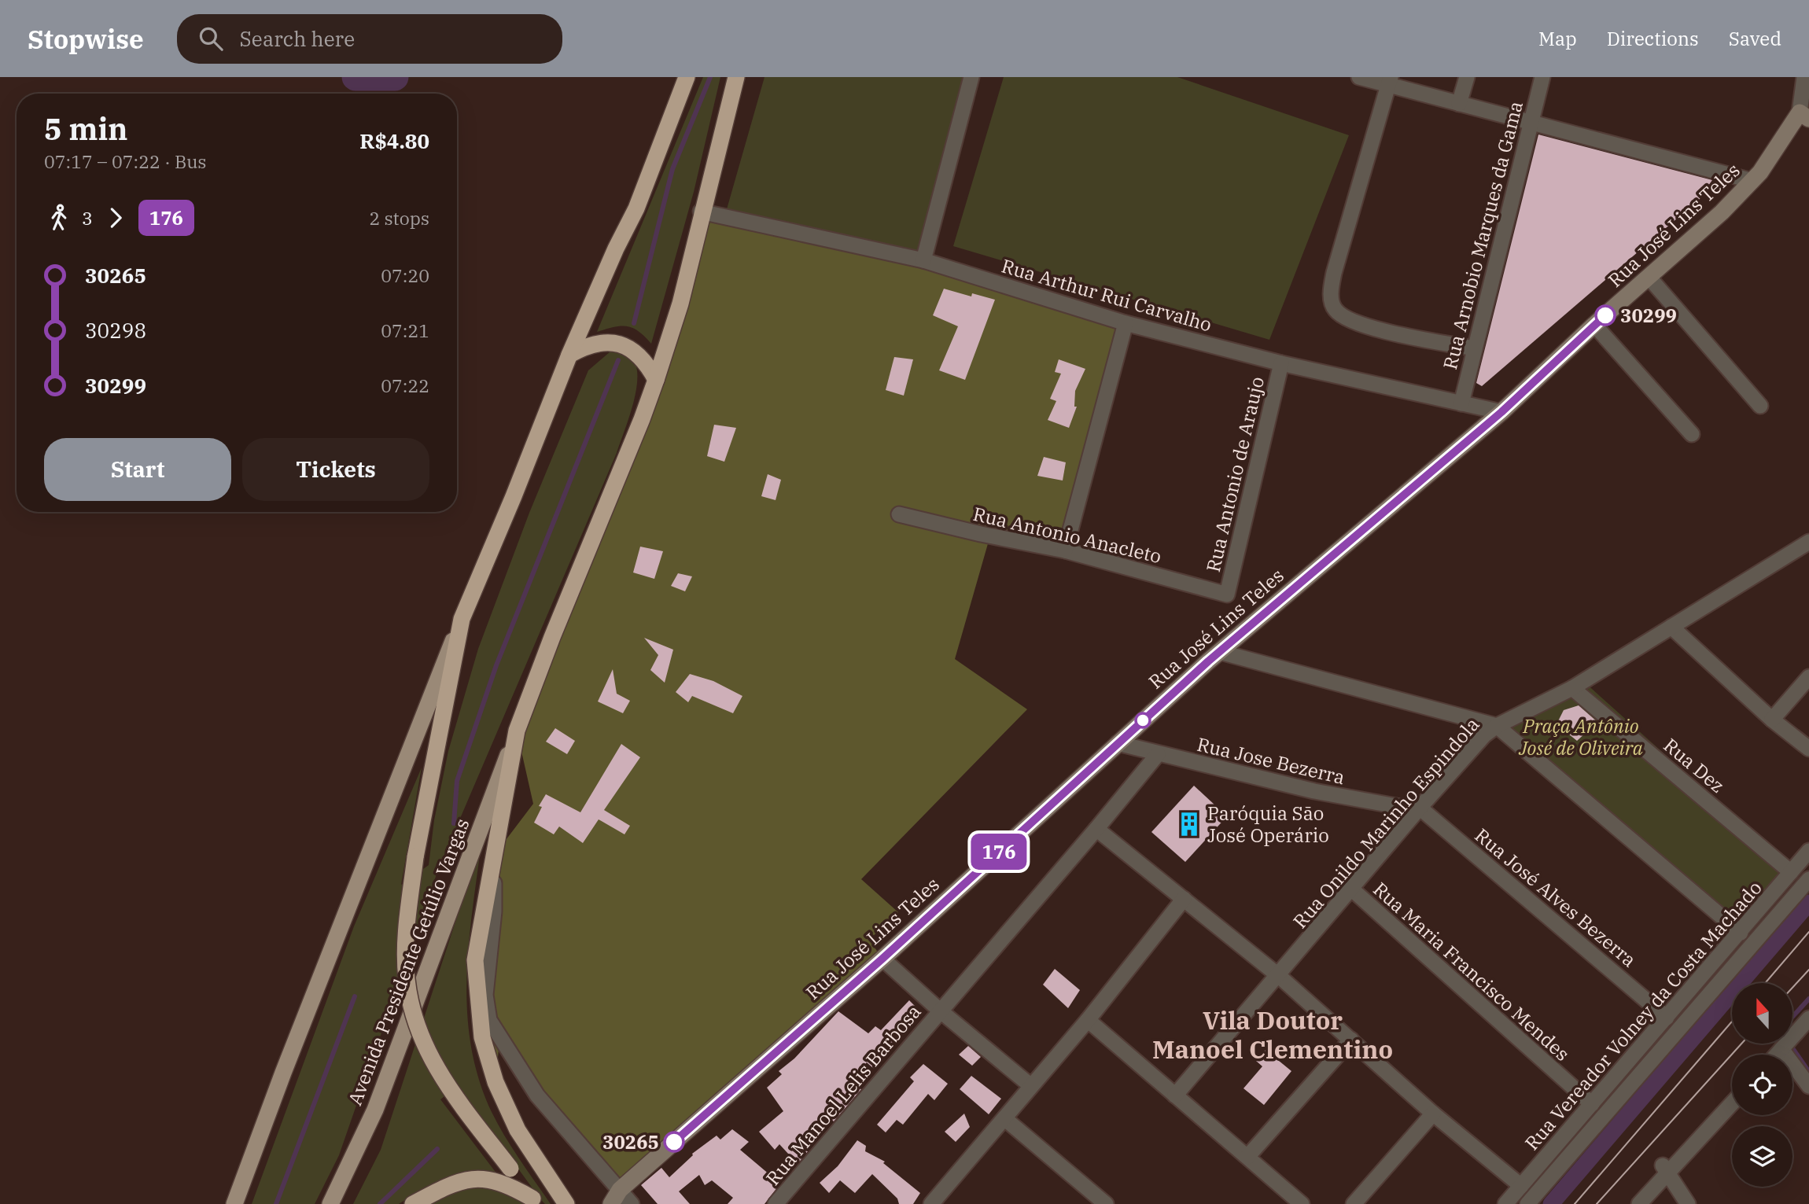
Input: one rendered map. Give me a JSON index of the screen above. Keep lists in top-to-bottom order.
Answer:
{
  "streets": {
    "main road": ["Avenida Presidente Getúlio Vargas"],
    "street": [
      "Rua José Lins Teles",
      "Rua Arnobio Marques da Gama",
      "Rua Arthur Rui Carvalho",
      "Rua Antonio de Araujo",
      "Rua Antonio Anacleto",
      "Rua Jose Bezerra",
      "Rua Dez",
      "Rua Onildo Marinho Espindola",
      "Rua José Alves Bezerra",
      "Rua Maria Francisco Mendes",
      "Rua Vereador Volney da Costa Machado",
      "Rua Manoel Lelis Barbosa"
    ]
  },
  "crossings": [
    ["Rua José Lins Teles", "Rua Arthur Rui Carvalho"],
    ["Rua José Lins Teles", "Rua Jose Bezerra"],
    ["Rua Arnobio Marques da Gama", "Rua Arthur Rui Carvalho"],
    ["Rua Arthur Rui Carvalho", "Rua Antonio de Araujo"],
    ["Rua Antonio de Araujo", "Rua Antonio Anacleto"],
    ["Rua Jose Bezerra", "Rua Onildo Marinho Espindola"],
    ["Rua Jose Bezerra", "Rua José Alves Bezerra"],
    ["Rua Jose Bezerra", "Rua Manoel Lelis Barbosa"],
    ["Rua Dez", "Rua Onildo Marinho Espindola"],
    ["Rua Dez", "Rua Vereador Volney da Costa Machado"],
    ["Rua Onildo Marinho Espindola", "Rua José Alves Bezerra"],
    ["Rua Onildo Marinho Espindola", "Rua Maria Francisco Mendes"],
    ["Rua José Alves Bezerra", "Rua Vereador Volney da Costa Machado"],
    ["Rua Maria Francisco Mendes", "Rua Vereador Volney da Costa Machado"]
  ],
  "districts": ["Vila Doutor Manoel Clementino"],
  "parks": ["Praça Antônio José de Oliveira"],
  "places": {
    "other": ["30299", "30265"],
    "building": ["Paróquia São José Operário"]
  },
  "lines": ["bus line 176"],
  "north": "top",
  "page": {
    "header": "Stopwise",
    "search": "Search here",
    "nav": ["Map", "Directions", "Saved"],
    "on_map": "176",
    "heading": ["5 min", "07:17 – 07:22 · Bus", "R$4.80"],
    "legs": ["3", "176", "2 stops"],
    "list": [
      {
        "name": "30265",
        "value": "07:20"
      },
      {
        "name": "30298",
        "value": "07:21"
      },
      {
        "name": "30299",
        "value": "07:22"
      }
    ],
    "buttons": ["Start", "Tickets"]
  }
}
